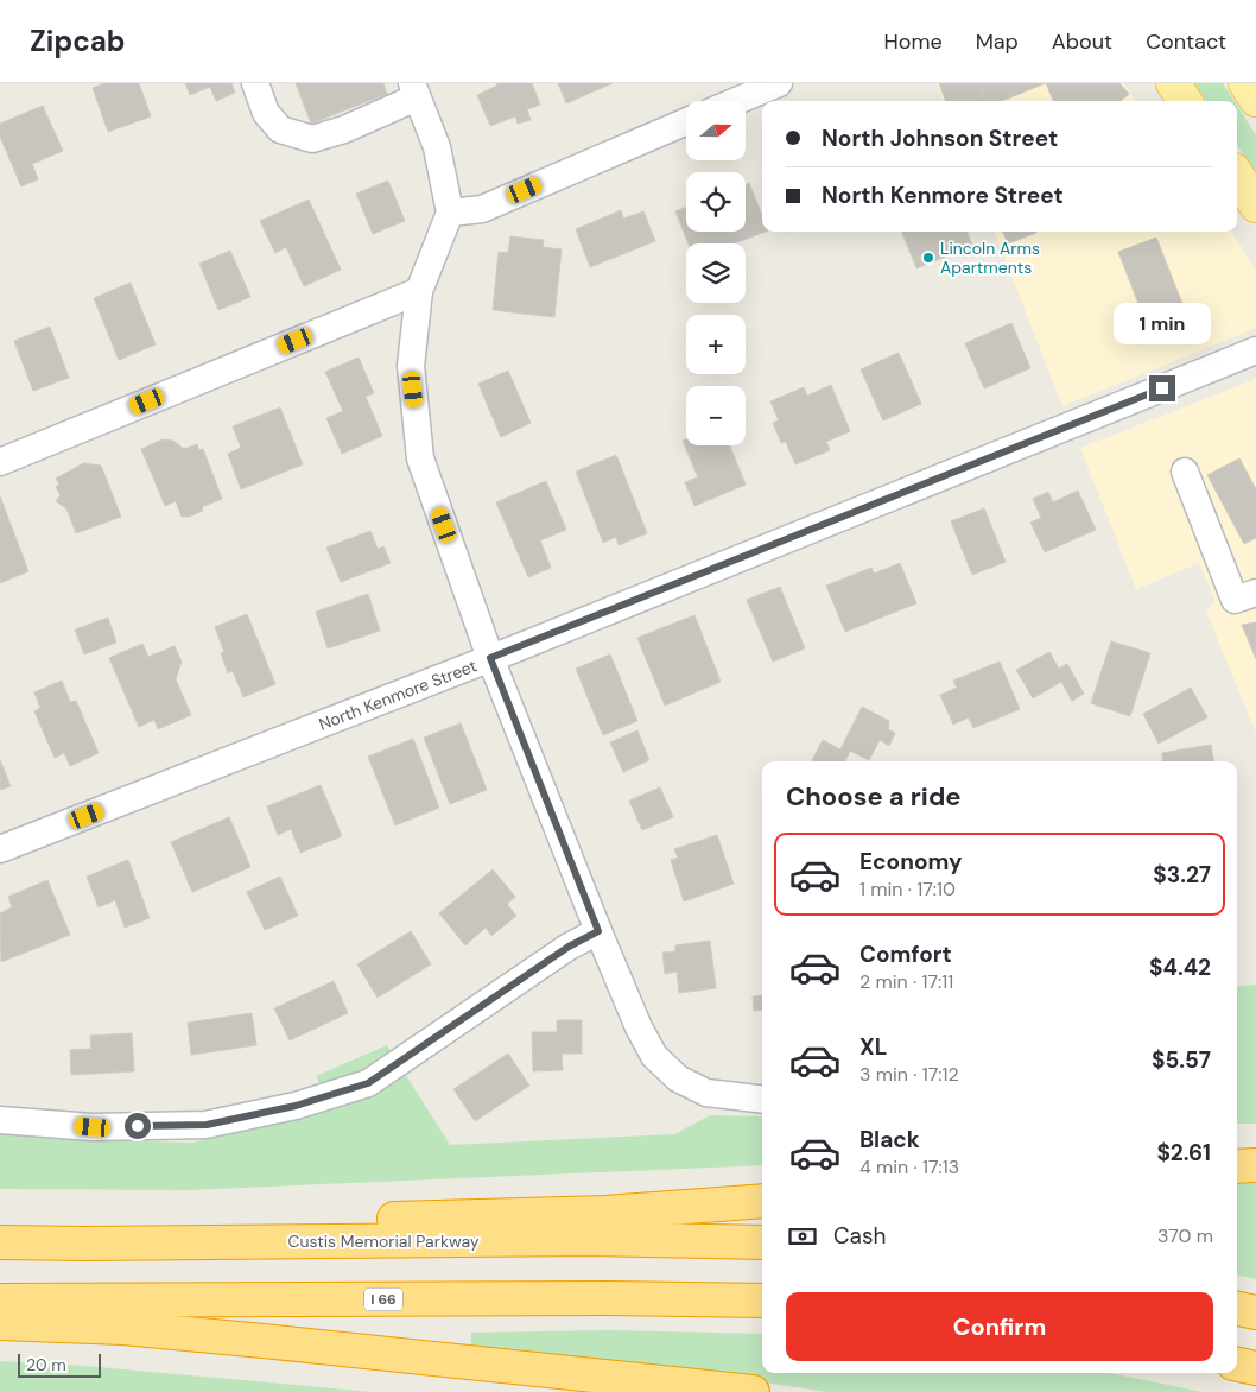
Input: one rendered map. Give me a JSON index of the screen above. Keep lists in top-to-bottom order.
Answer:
{
  "streets": {
    "highway": ["Custis Memorial Parkway", "I 66"],
    "street": ["North Kenmore Street"]
  },
  "places": ["Lincoln Arms Apartments"],
  "scale_bar": "20 m",
  "north": "right",
  "page": {
    "header": "Zipcab",
    "nav": [
      "Home",
      "Map",
      "About",
      "Contact"
    ],
    "map_buttons": ["+", "−"],
    "banner": ["North Johnson Street", "North Kenmore Street"],
    "bubble": "1 min",
    "heading": "Choose a ride",
    "list": [
      {
        "name": "Economy",
        "note": "1 min · 17:10",
        "value": "$3.27"
      },
      {
        "name": "Comfort",
        "note": "2 min · 17:11",
        "value": "$4.42"
      },
      {
        "name": "XL",
        "note": "3 min · 17:12",
        "value": "$5.57"
      },
      {
        "name": "Black",
        "note": "4 min · 17:13",
        "value": "$2.61"
      }
    ],
    "pay": ["Cash", "370 m"],
    "buttons": "Confirm",
    "scale": "20 m"
  }
}
